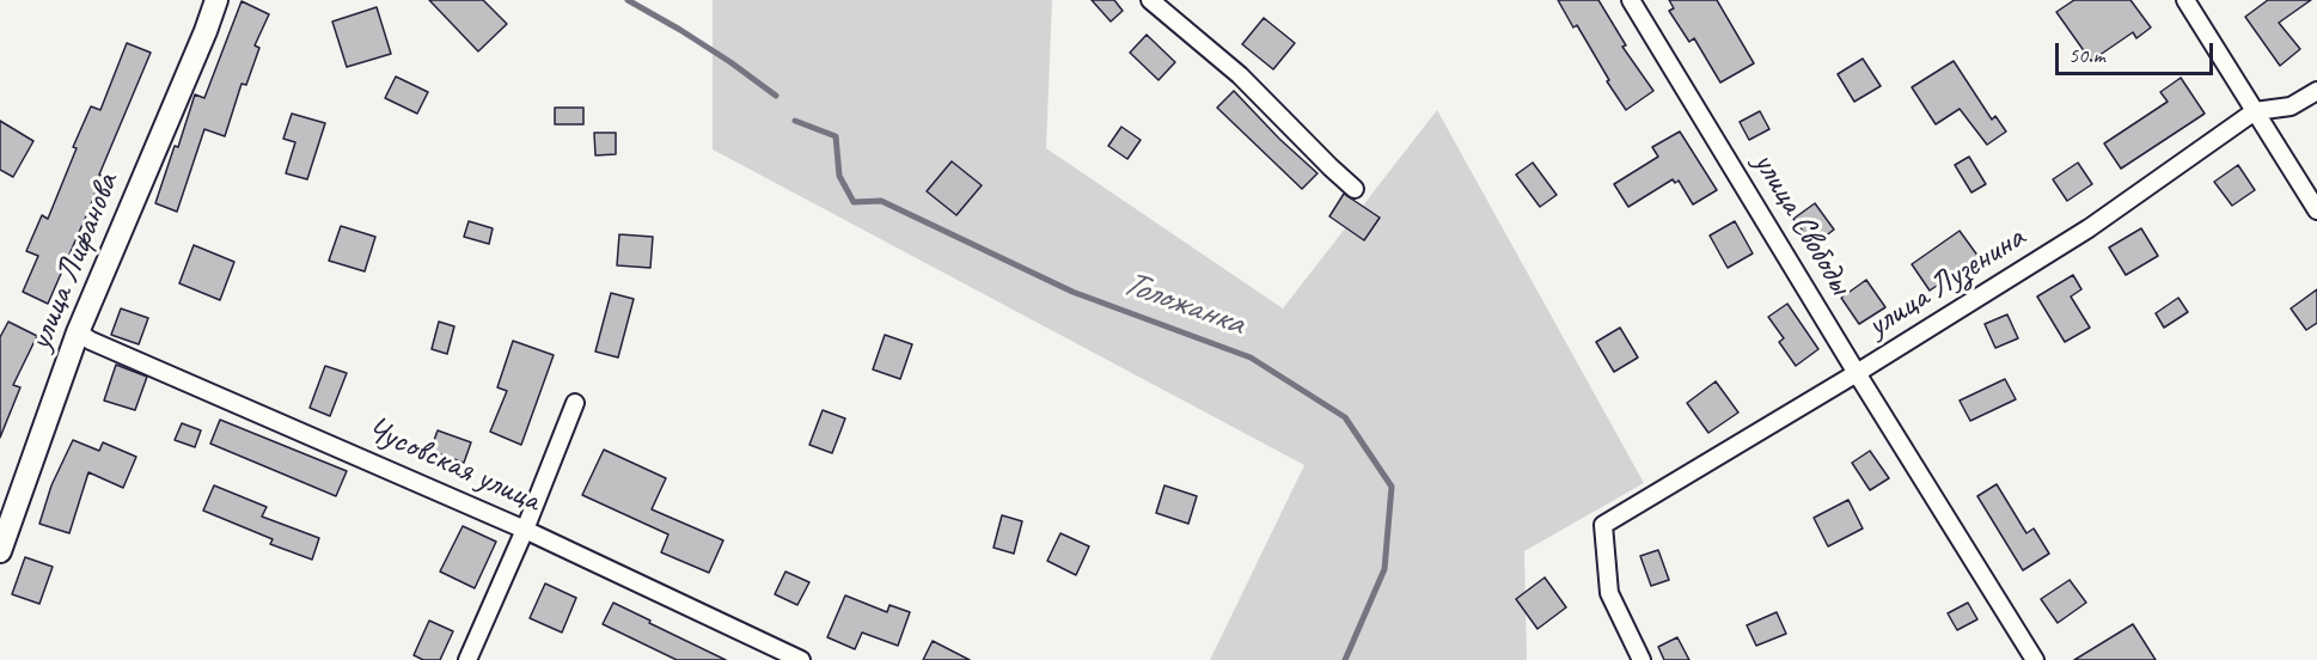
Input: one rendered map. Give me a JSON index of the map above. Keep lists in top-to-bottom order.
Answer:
{
  "streets": {
    "street": [
      "улица Свободы",
      "улица Лифанова",
      "улица Лузенина",
      "Чусовская улица"
    ]
  },
  "crossings": [
    ["улица Свободы", "улица Лузенина"],
    ["улица Лифанова", "Чусовская улица"]
  ],
  "water": ["Толожанка"],
  "scale_bar": "50 m"
}
